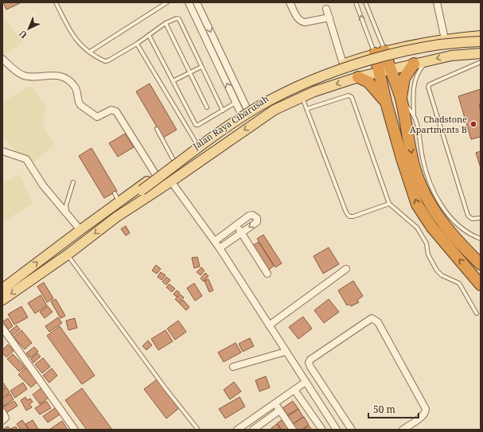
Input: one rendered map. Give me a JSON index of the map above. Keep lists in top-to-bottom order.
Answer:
{
  "streets": {
    "main road": ["Jalan Raya Cibarusah"]
  },
  "places": ["Chadstone Apartments B"],
  "scale_bar": "50 m",
  "north": "bottom left"
}
